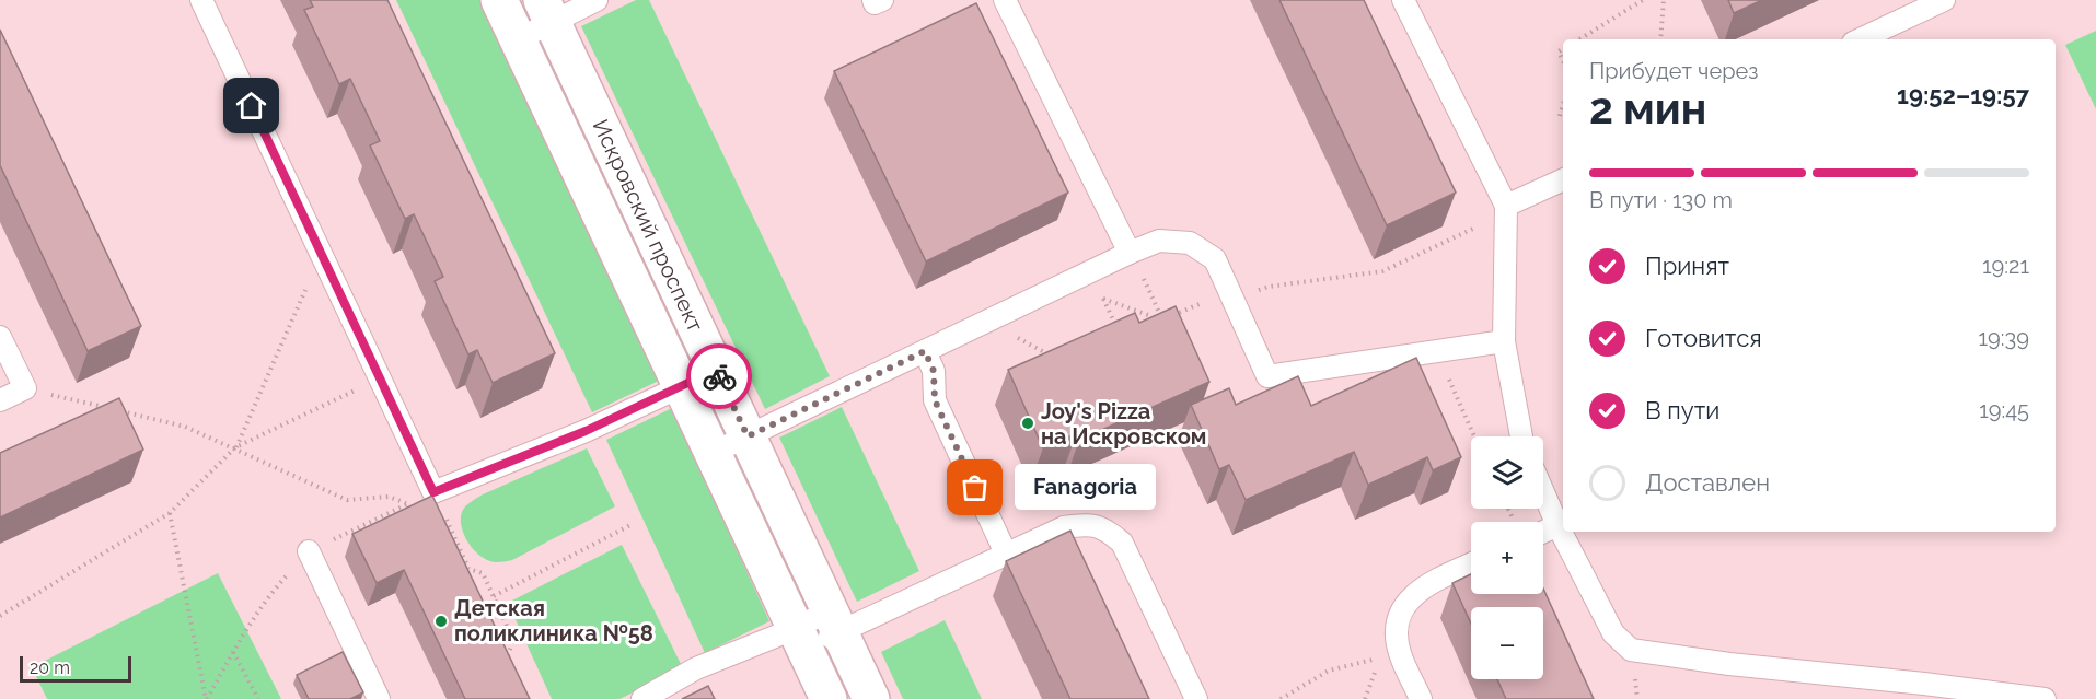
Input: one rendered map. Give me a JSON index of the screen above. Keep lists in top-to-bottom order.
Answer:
{
  "streets": {
    "street": ["Искровский проспект"]
  },
  "places": ["Joy's Pizza на Искровском", "Fanagoria", "Детская поликлиника №58"],
  "scale_bar": "20 m",
  "page": {
    "heading": ["2 мин", "Прибудет через", "19:52–19:57"],
    "bar": "В пути · 130 m",
    "list": [
      ["Принят", "19:21"],
      ["Готовится", "19:39"],
      ["В пути", "19:45"],
      "Доставлен"
    ],
    "map_buttons": ["+", "−"],
    "bubble": "Fanagoria",
    "scale": "20 m"
  }
}
